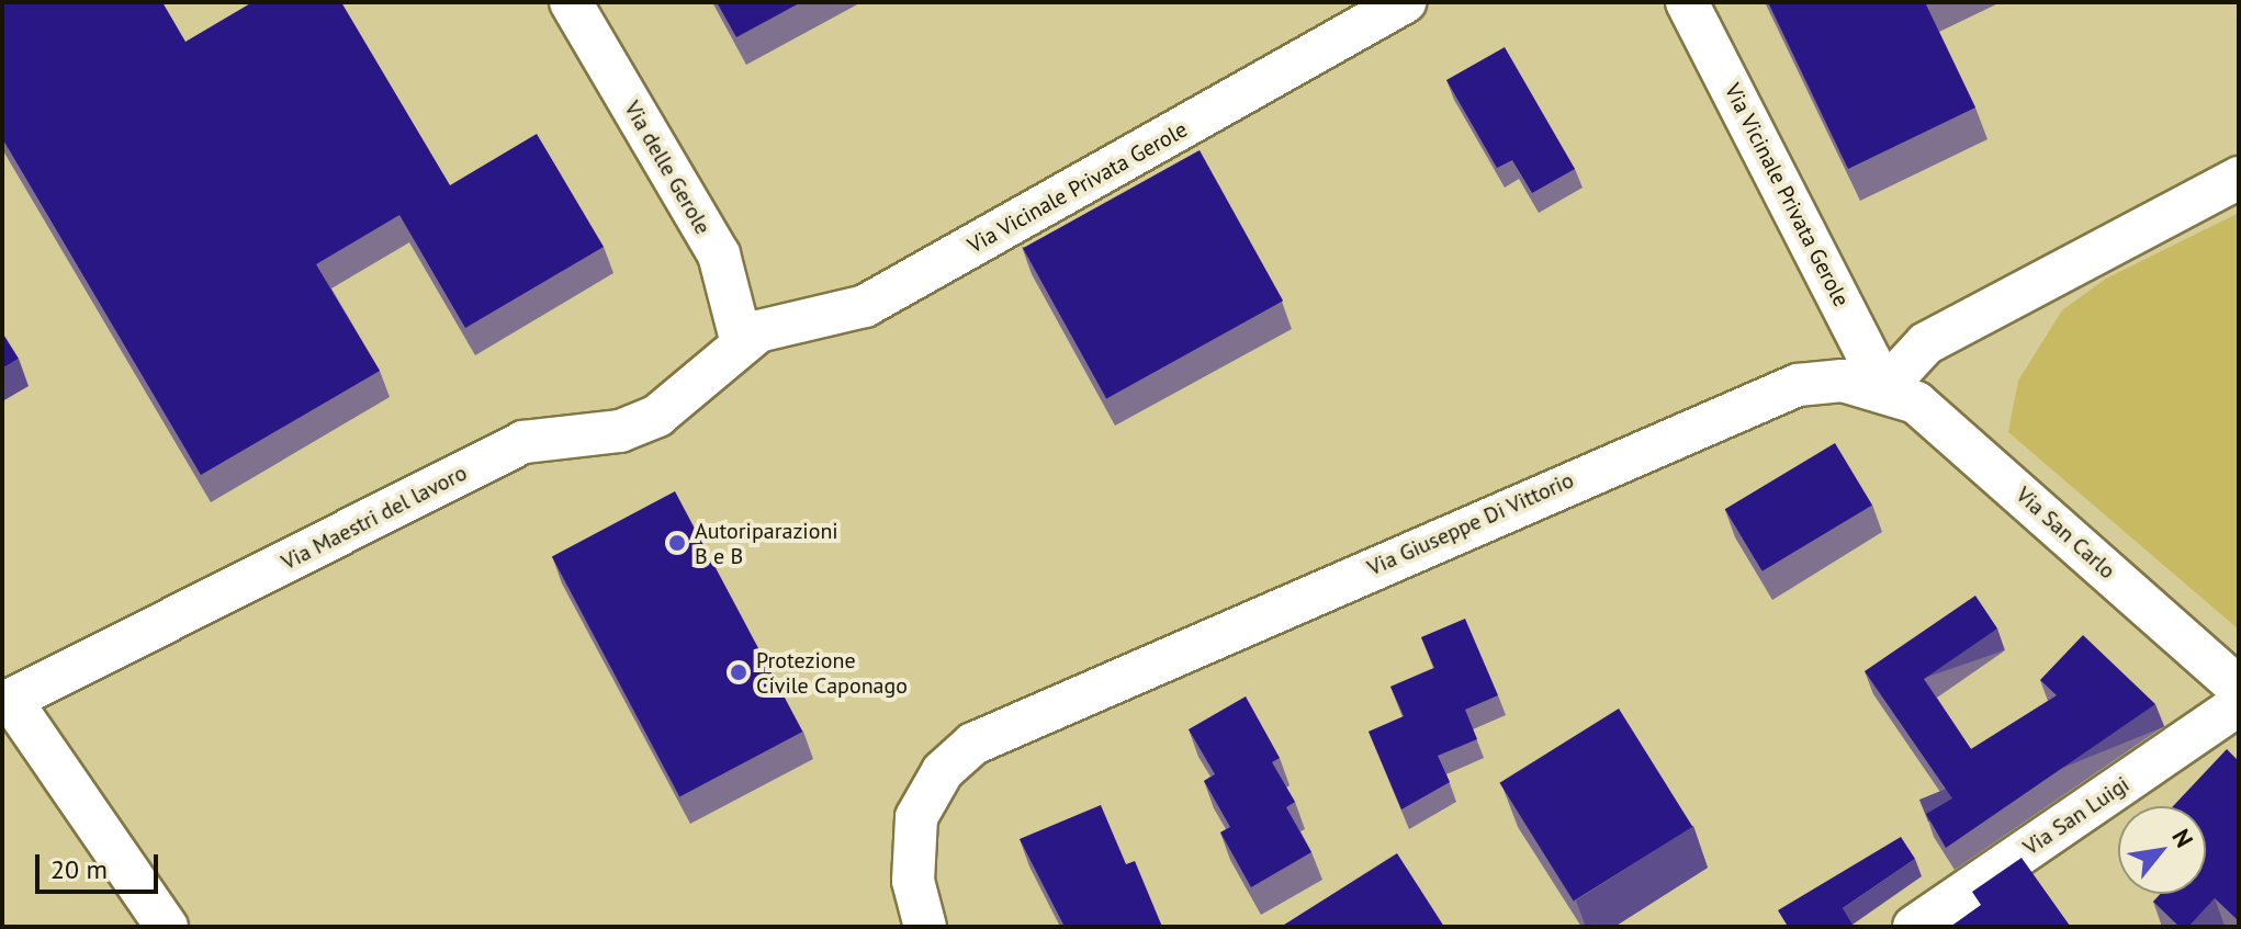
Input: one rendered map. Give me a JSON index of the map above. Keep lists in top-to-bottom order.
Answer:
{
  "streets": {
    "street": [
      "Via delle Gerole",
      "Via Vicinale Privata Gerole",
      "Via Maestri del lavoro",
      "Via Giuseppe Di Vittorio",
      "Via San Carlo",
      "Via San Luigi"
    ]
  },
  "crossings": [
    ["Via delle Gerole", "Via Vicinale Privata Gerole"],
    ["Via delle Gerole", "Via Maestri del lavoro"],
    ["Via Vicinale Privata Gerole", "Via Maestri del lavoro"],
    ["Via Vicinale Privata Gerole", "Via Giuseppe Di Vittorio"],
    ["Via Vicinale Privata Gerole", "Via San Carlo"],
    ["Via Giuseppe Di Vittorio", "Via San Carlo"]
  ],
  "places": ["Autoriparazioni B e B", "Protezione Civile Caponago"],
  "scale_bar": "20 m",
  "north": "top right"
}
